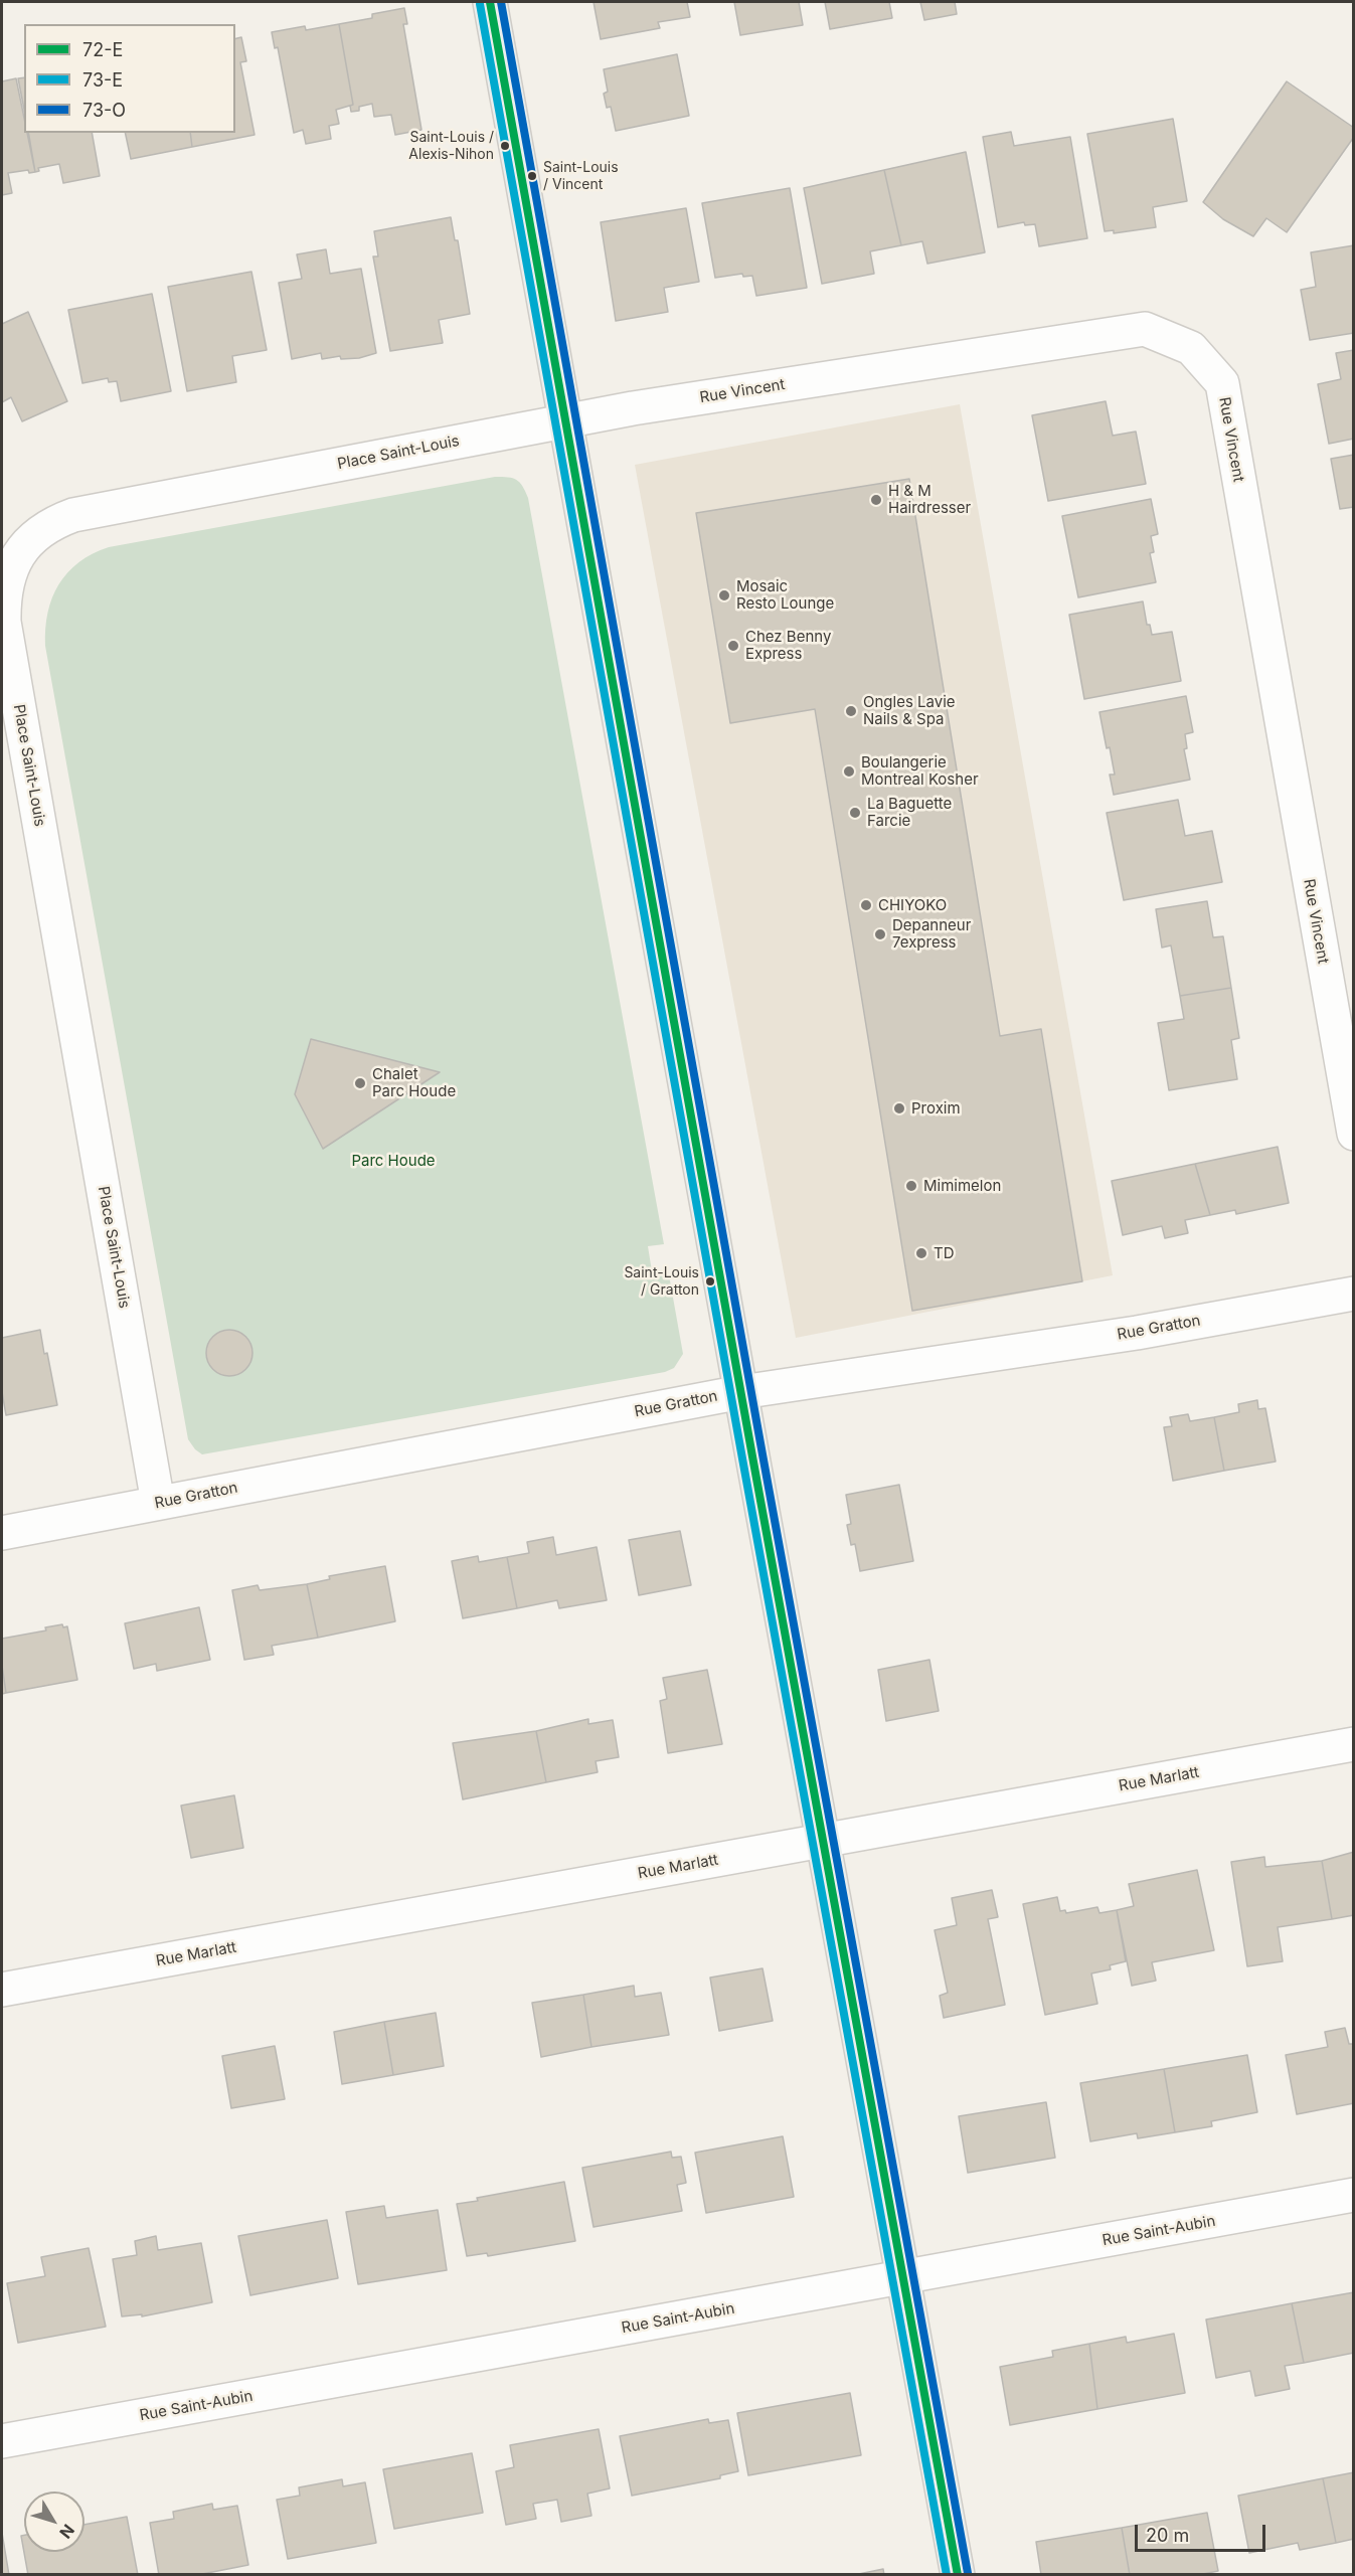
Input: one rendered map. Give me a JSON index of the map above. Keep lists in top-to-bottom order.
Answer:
{
  "streets": {
    "street": [
      "Rue Vincent",
      "Place Saint-Louis",
      "Rue Gratton",
      "Rue Marlatt",
      "Rue Saint-Aubin"
    ]
  },
  "crossings": [
    ["Rue Vincent", "Place Saint-Louis"],
    ["Place Saint-Louis", "Rue Gratton"]
  ],
  "parks": ["Parc Houde"],
  "places": [
    "Saint-Louis / Alexis-Nihon",
    "Saint-Louis / Vincent",
    "H & M Hairdresser",
    "Mosaic Resto Lounge",
    "Chez Benny Express",
    "Ongles Lavie Nails & Spa",
    "Boulangerie Montreal Kosher",
    "La Baguette Farcie",
    "CHIYOKO",
    "Depanneur 7express",
    "Chalet Parc Houde",
    "Proxim",
    "Mimimelon",
    "TD",
    "Saint-Louis / Gratton"
  ],
  "lines": ["transit line 72-E", "transit line 73-O", "transit line 73-E"],
  "legend": ["72-E", "73-E", "73-O"],
  "scale_bar": "20 m",
  "north": "bottom right"
}
